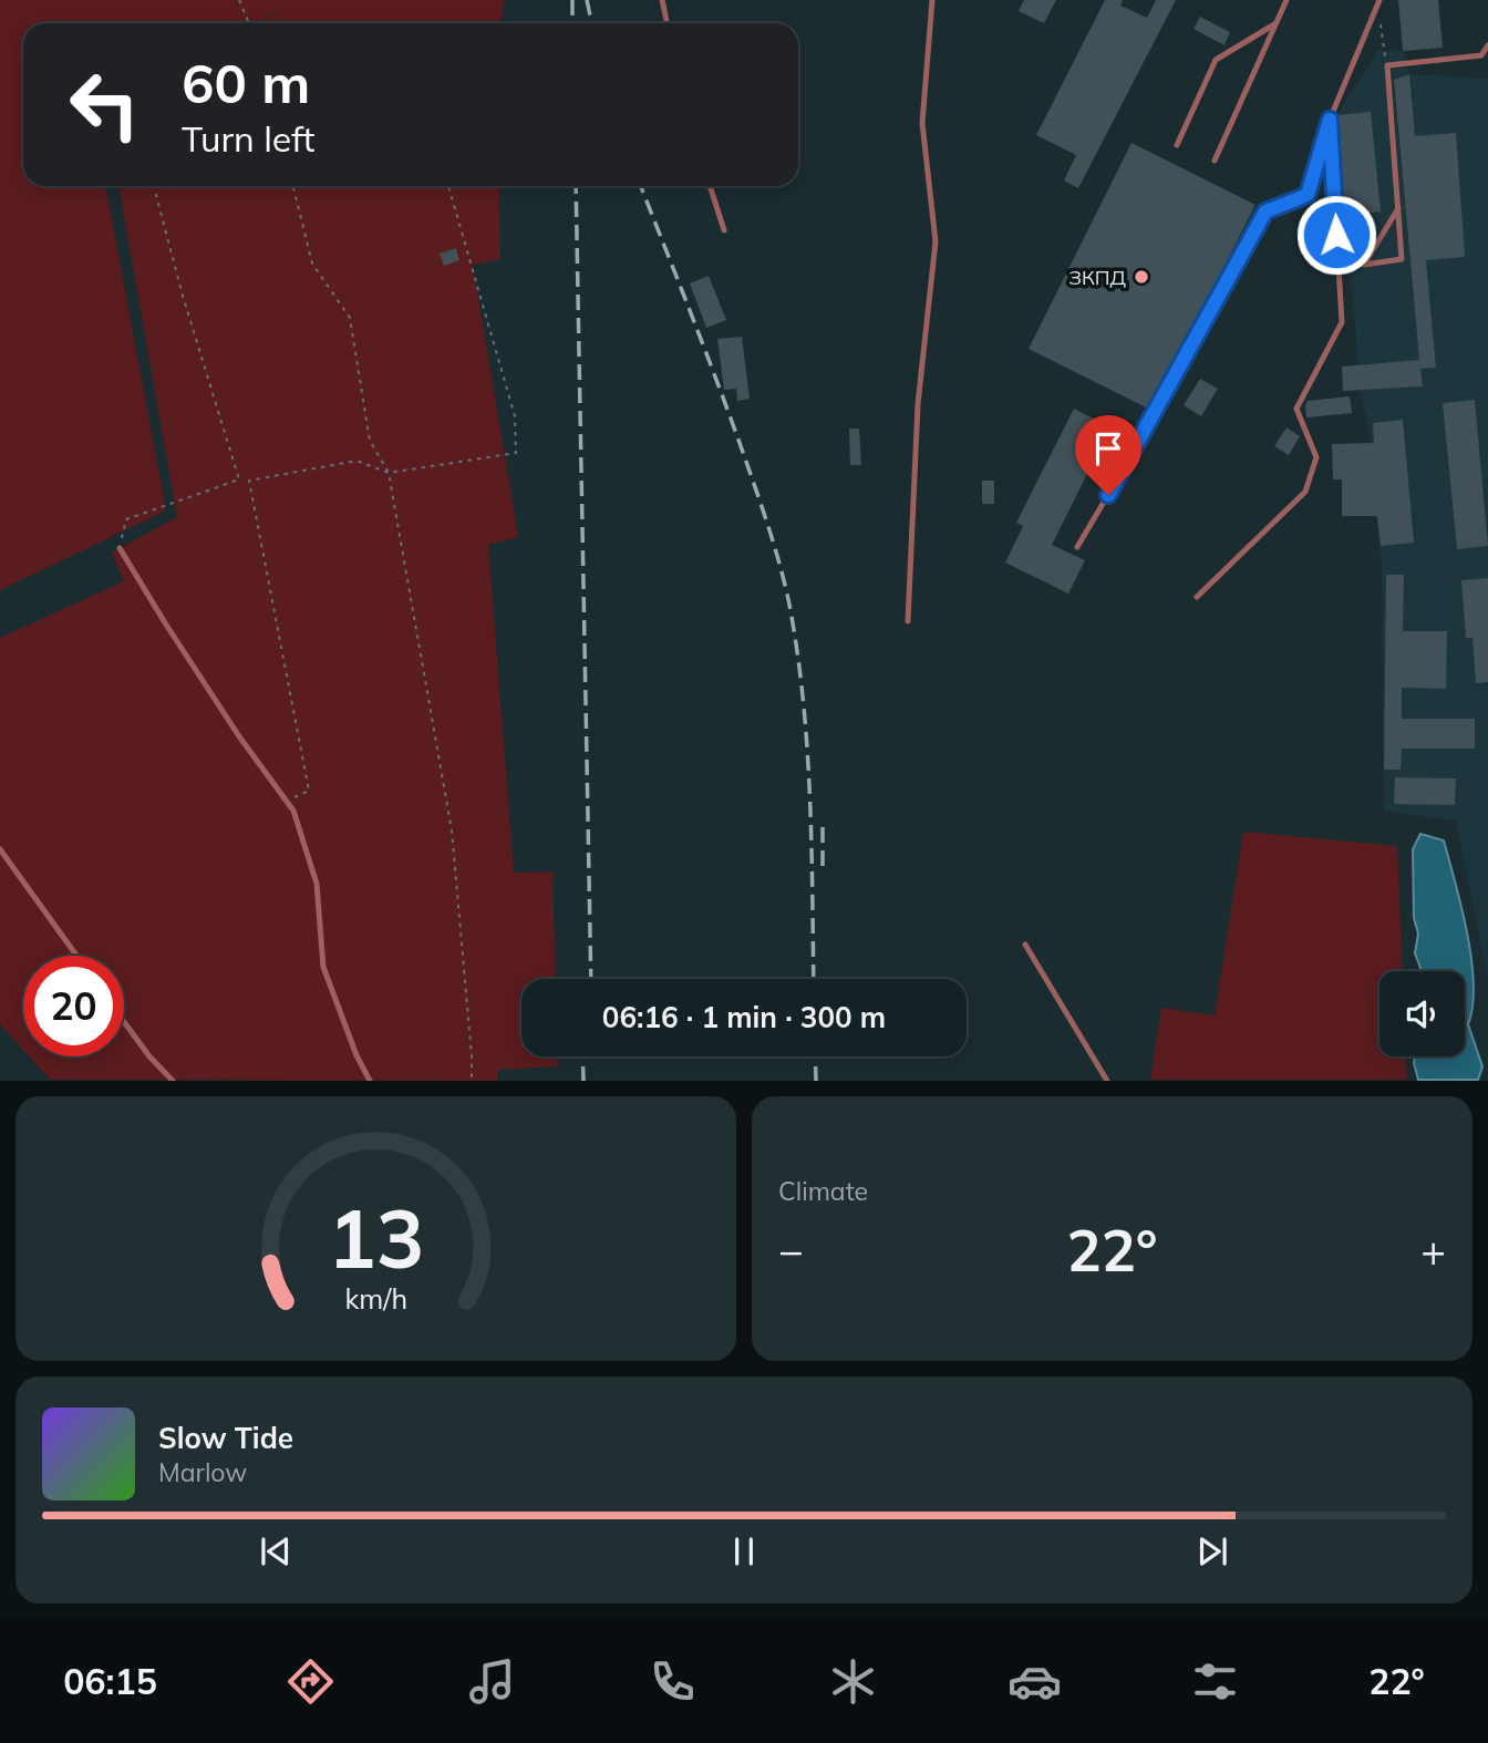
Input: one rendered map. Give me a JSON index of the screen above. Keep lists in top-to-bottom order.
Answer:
{
  "places": ["ЗКПД"],
  "page": {
    "turn": ["60 m", "Turn left"],
    "limit": "20",
    "trip": "06:16 · 1 min · 300 m",
    "tile": "Climate",
    "heat": ["−", "22°", "+"],
    "song": ["Slow Tide", "Marlow"],
    "tabs": ["06:15", "22°"],
    "gauge": ["13", "km/h"]
  }
}
